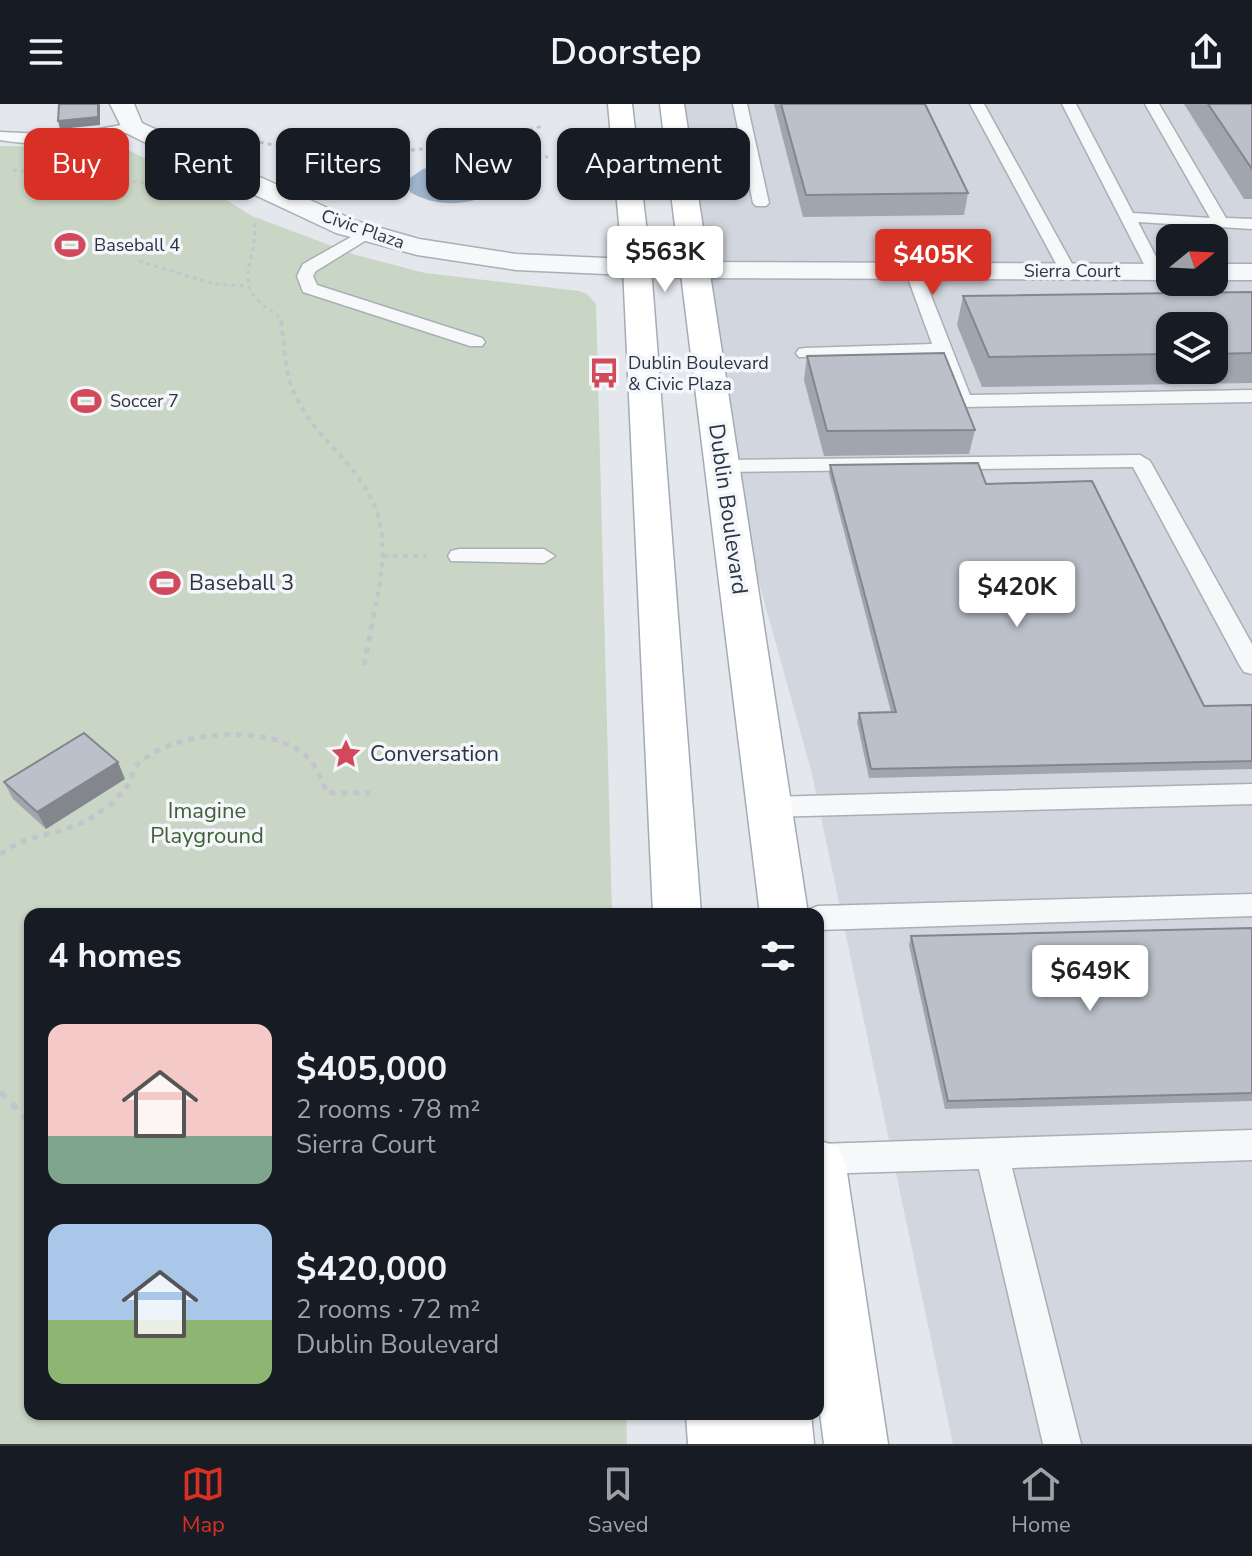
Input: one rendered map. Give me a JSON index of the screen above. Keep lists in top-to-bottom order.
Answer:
{
  "streets": {
    "main road": ["Dublin Boulevard"],
    "street": ["Civic Plaza", "Sierra Court"]
  },
  "crossings": [
    ["Civic Plaza", "Sierra Court"],
    ["Sierra Court", "Dublin Boulevard"]
  ],
  "parks": ["Imagine Playground"],
  "places": {
    "sports": ["Baseball 4", "Soccer 7", "Baseball 3"],
    "bus stop": ["Dublin Boulevard & Civic Plaza"],
    "place": ["Conversation"]
  },
  "north": "right",
  "page": {
    "header": "Doorstep",
    "chip": [
      "Buy",
      "Rent",
      "Filters",
      "New",
      "Apartment"
    ],
    "price": [
      "$563K",
      "$405K",
      "$420K",
      "$649K"
    ],
    "heading": "4 homes",
    "list": [
      {
        "name": "$405,000",
        "note": "2 rooms · 78 m² · Sierra Court"
      },
      {
        "name": "$420,000",
        "note": "2 rooms · 72 m² · Dublin Boulevard"
      }
    ],
    "tabs": ["Map", "Saved", "Home"]
  }
}
